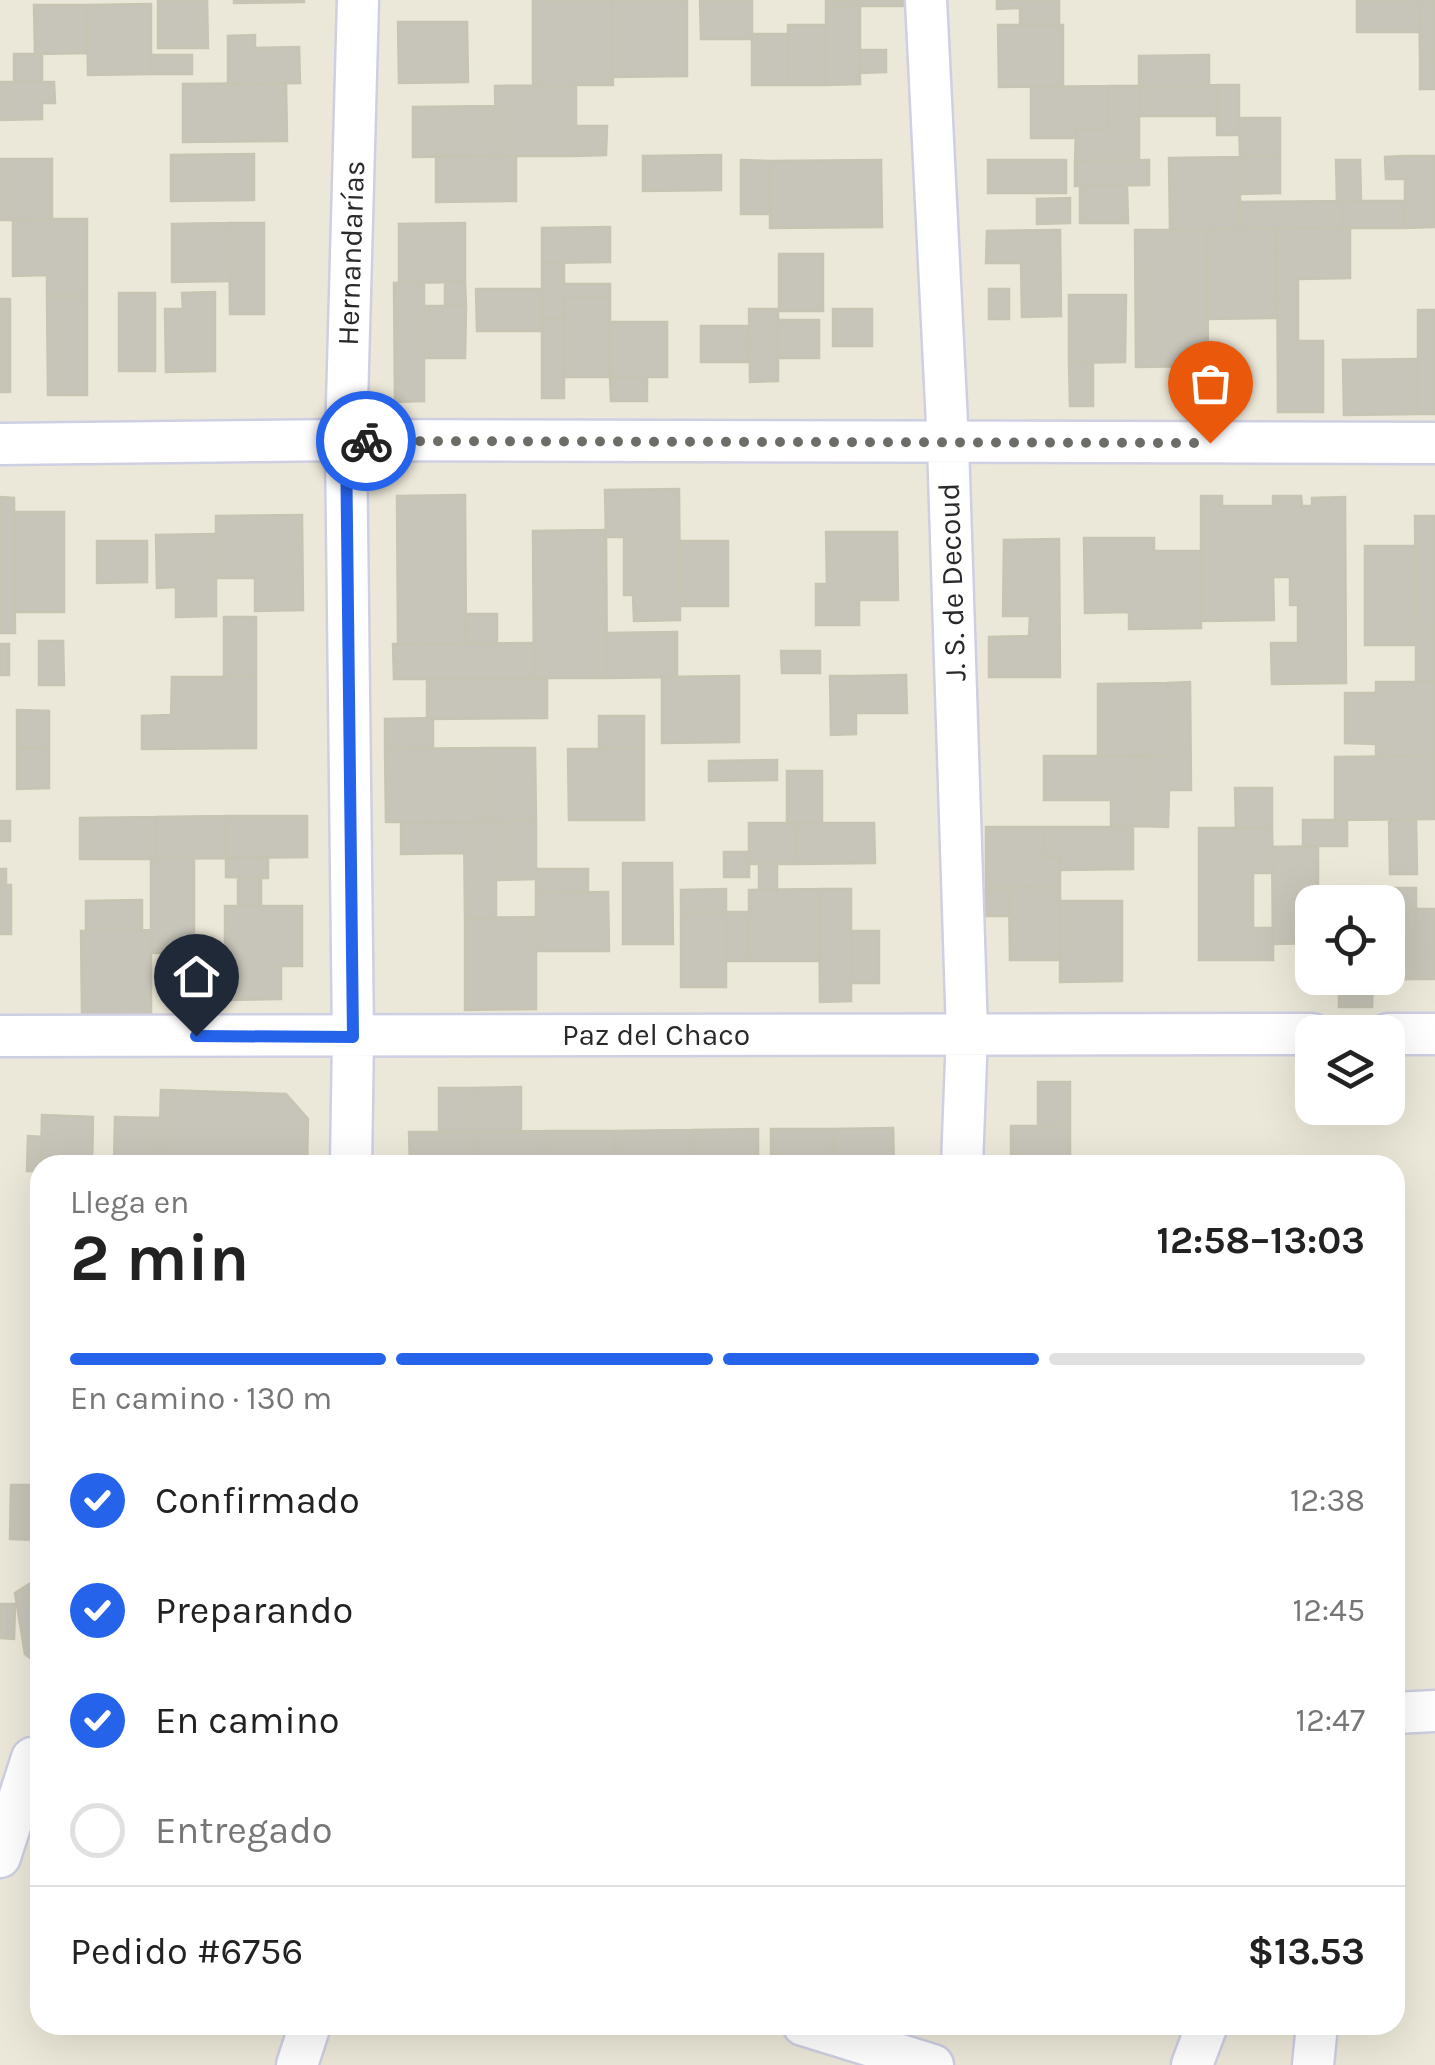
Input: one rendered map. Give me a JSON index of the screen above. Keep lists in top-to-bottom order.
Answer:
{
  "streets": {
    "street": ["Hernandarías", "J. S. de Decoud", "Paz del Chaco"]
  },
  "crossings": [
    ["Hernandarías", "Paz del Chaco"],
    ["J. S. de Decoud", "Paz del Chaco"]
  ],
  "page": {
    "heading": ["2 min", "Llega en", "12:58–13:03"],
    "panel": ["Pedido #6756", "$13.53"],
    "bar": "En camino · 130 m",
    "list": [
      ["Confirmado", "12:38"],
      ["Preparando", "12:45"],
      ["En camino", "12:47"],
      "Entregado"
    ]
  }
}
